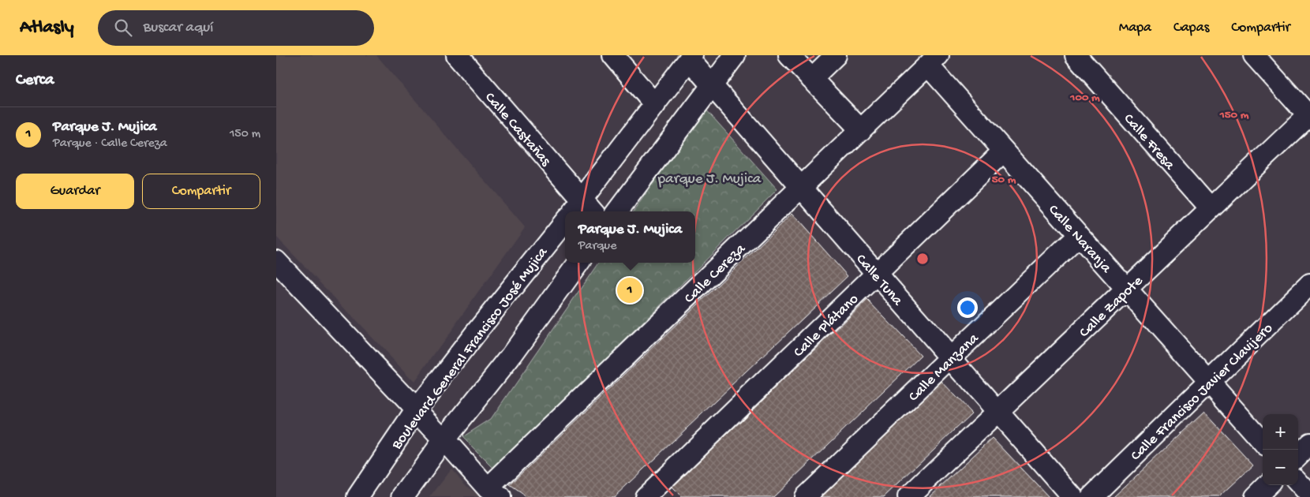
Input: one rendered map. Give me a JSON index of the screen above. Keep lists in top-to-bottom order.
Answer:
{
  "streets": {
    "street": [
      "Calle Castañas",
      "Calle Fresa",
      "Calle Naranja",
      "Calle Cereza",
      "Calle Tuna",
      "Calle Zapote",
      "Calle Plátano",
      "Boulevard General Francisco José Mujica",
      "Calle Manzana",
      "Calle Francisco Javier Clavijero"
    ]
  },
  "crossings": [
    ["Calle Fresa", "Calle Zapote"],
    ["Calle Naranja", "Calle Cereza"],
    ["Calle Naranja", "Calle Zapote"],
    ["Calle Naranja", "Calle Plátano"],
    ["Calle Naranja", "Calle Manzana"],
    ["Calle Naranja", "Calle Francisco Javier Clavijero"],
    ["Calle Cereza", "Calle Tuna"],
    ["Calle Tuna", "Calle Zapote"],
    ["Calle Tuna", "Calle Plátano"],
    ["Calle Tuna", "Calle Manzana"]
  ],
  "parks": ["parque J. Mujica"],
  "page": {
    "header": "Atlasly",
    "search": "Buscar aquí",
    "nav": ["Mapa", "Capas", "Compartir"],
    "heading": "Cerca",
    "list": [
      {
        "mark": "1",
        "name": "Parque J. Mujica",
        "note": "Parque · Calle Cereza",
        "value": "150 m"
      }
    ],
    "buttons": ["Guardar", "Compartir"],
    "popup": ["Parque J. Mujica", "Parque"],
    "pins": "1",
    "map_buttons": ["+", "−"]
  },
  "rings": ["100 m", "150 m", "50 m"]
}
